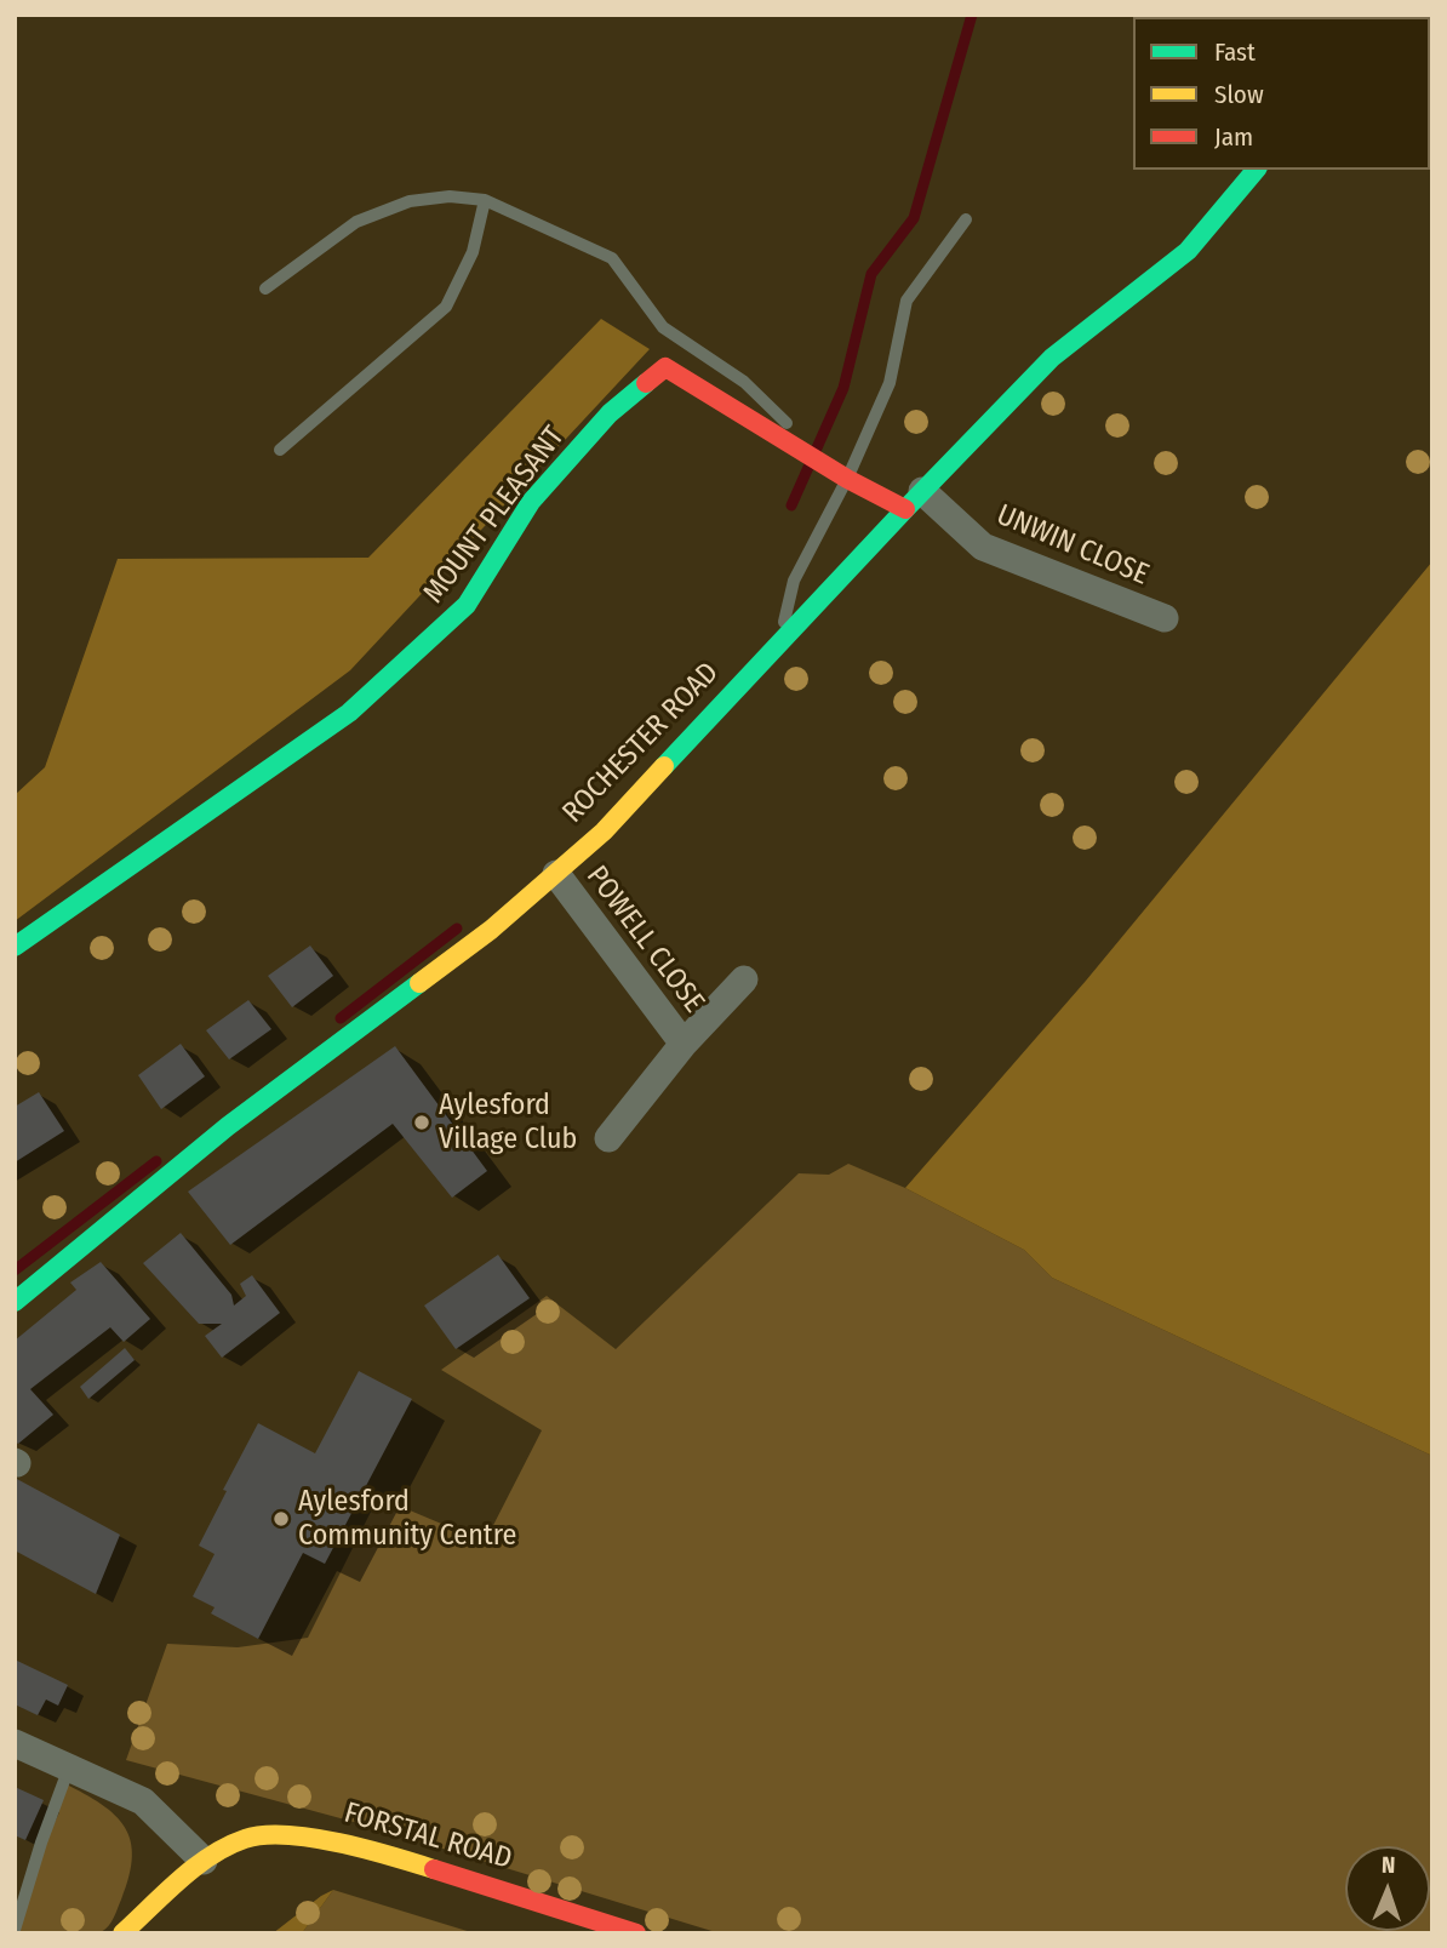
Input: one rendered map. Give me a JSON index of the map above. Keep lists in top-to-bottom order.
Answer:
{
  "streets": {
    "street": [
      "MOUNT PLEASANT",
      "UNWIN CLOSE",
      "ROCHESTER ROAD",
      "POWELL CLOSE",
      "FORSTAL ROAD"
    ]
  },
  "crossings": [
    ["MOUNT PLEASANT", "UNWIN CLOSE"],
    ["MOUNT PLEASANT", "ROCHESTER ROAD"],
    ["UNWIN CLOSE", "ROCHESTER ROAD"],
    ["ROCHESTER ROAD", "POWELL CLOSE"]
  ],
  "places": ["Aylesford Village Club", "Aylesford Community Centre"],
  "legend": ["Fast", "Slow", "Jam"],
  "north": "top"
}
